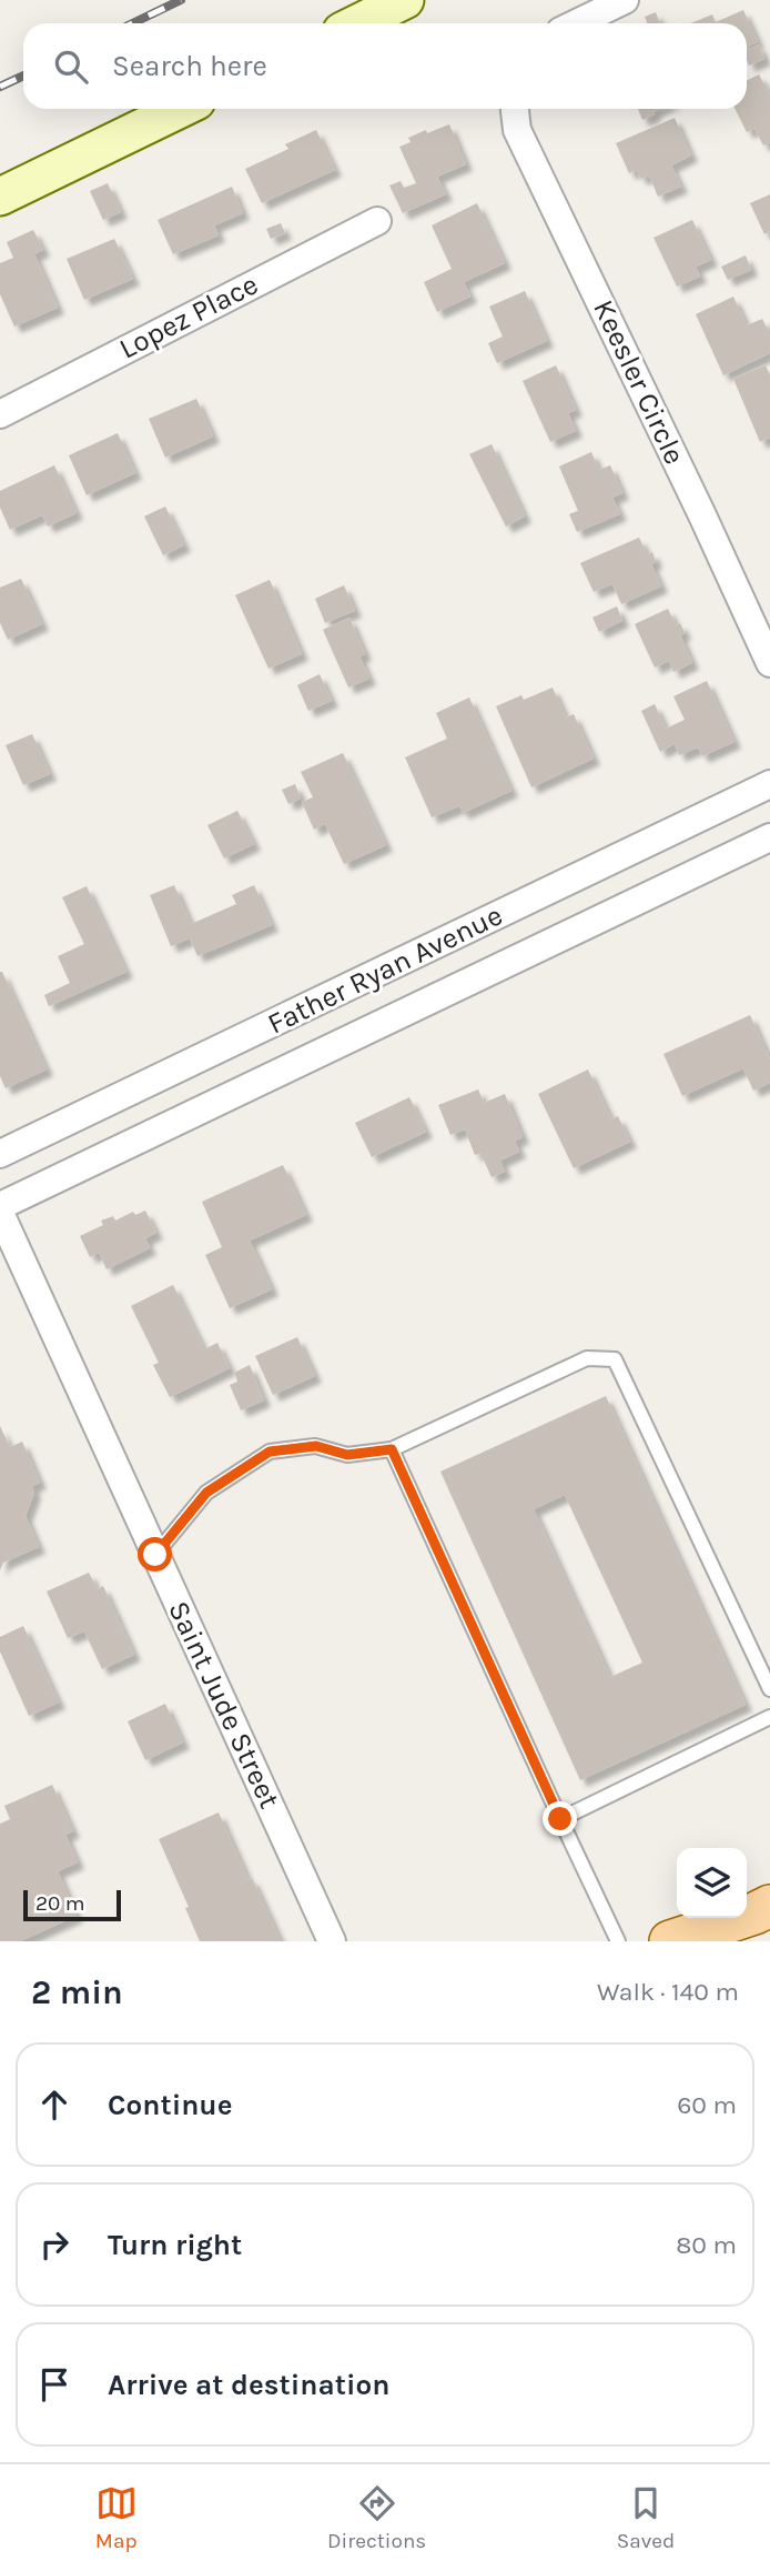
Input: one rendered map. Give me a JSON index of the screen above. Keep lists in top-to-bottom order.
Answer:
{
  "streets": {
    "street": [
      "Lopez Place",
      "Keesler Circle",
      "Father Ryan Avenue",
      "Saint Jude Street"
    ]
  },
  "scale_bar": "20 m",
  "page": {
    "search": "Search here",
    "scale": "20 m",
    "heading": ["2 min", "Walk · 140 m"],
    "list": [
      ["Continue", "60 m"],
      ["Turn right", "80 m"],
      "Arrive at destination"
    ],
    "nav": ["Map", "Directions", "Saved"]
  }
}
